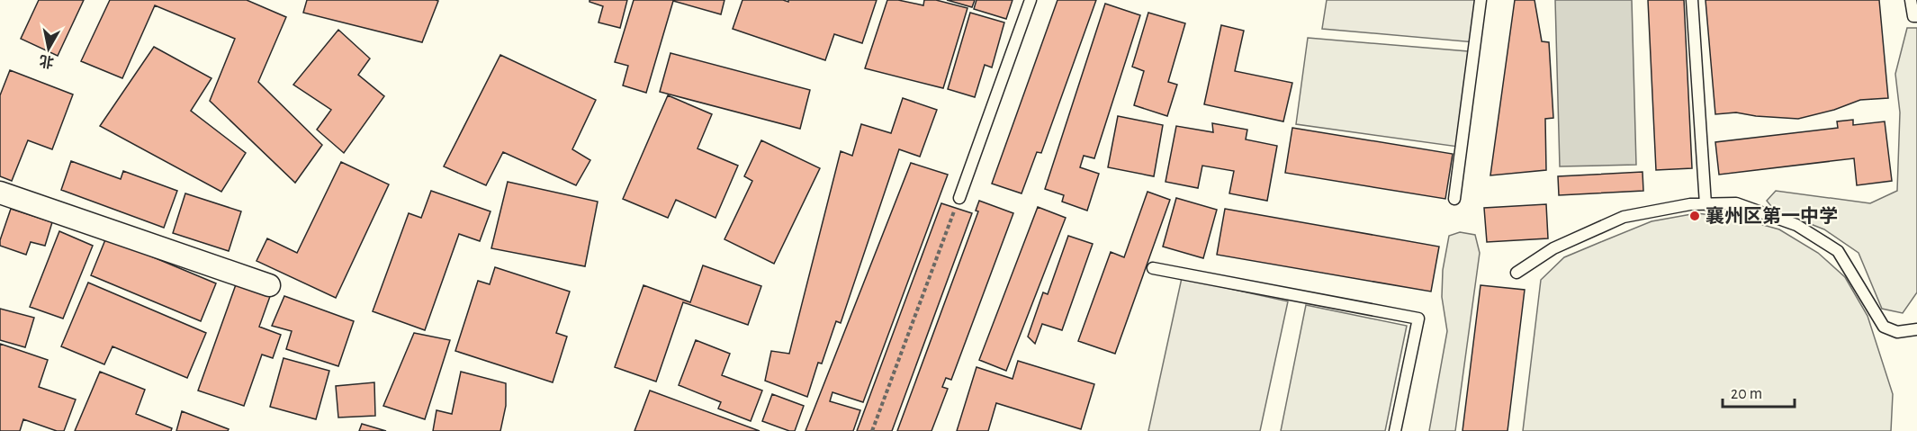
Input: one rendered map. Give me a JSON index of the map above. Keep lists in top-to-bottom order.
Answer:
{
  "places": ["襄州区第一中学"],
  "scale_bar": "20 m",
  "north": "bottom"
}
